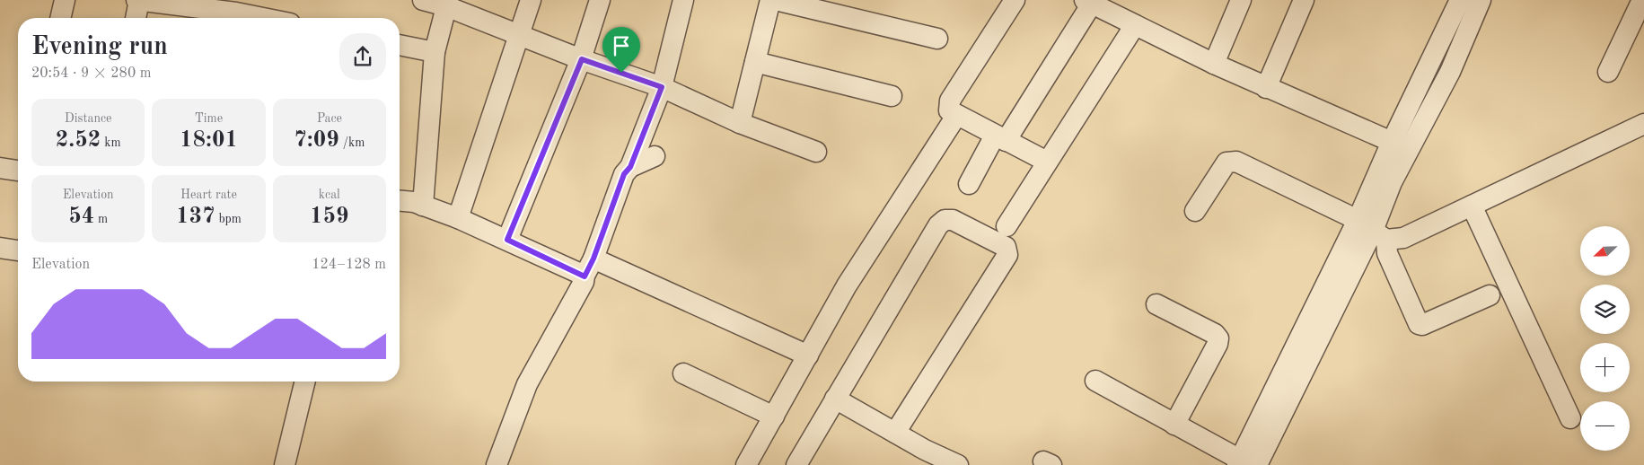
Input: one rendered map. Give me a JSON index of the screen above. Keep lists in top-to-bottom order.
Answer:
{
  "north": "bottom left",
  "page": {
    "heading": ["Evening run", "20:54 · 9 × 280 m"],
    "stats": [
      ["Distance", "2.52 km"],
      ["Time", "18:01"],
      ["Pace", "7:09 /km"],
      ["Elevation", "54 m"],
      ["Heart rate", "137 bpm"],
      ["kcal", "159"]
    ],
    "map_buttons": ["+", "−"],
    "chart": ["Elevation", "124–128 m"]
  }
}
